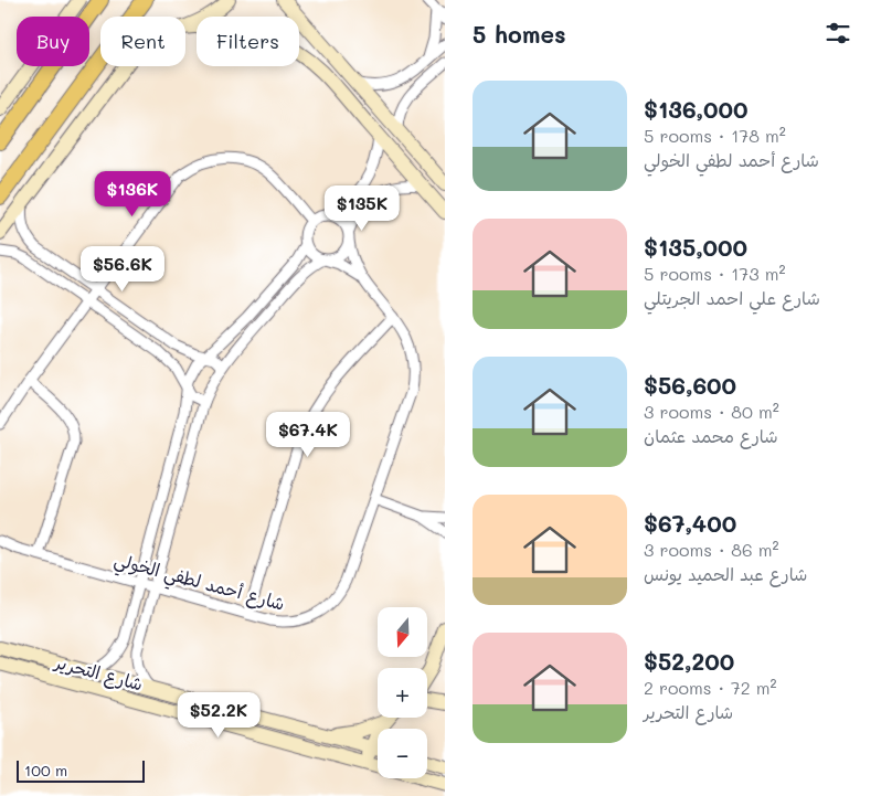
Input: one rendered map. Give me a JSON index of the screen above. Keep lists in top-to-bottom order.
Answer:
{
  "streets": {
    "street": ["شارع أحمد لطفي الخولي", "شارع التحرير"]
  },
  "scale_bar": "100 m",
  "north": "bottom",
  "page": {
    "heading": "5 homes",
    "chip": ["Buy", "Rent", "Filters"],
    "list": [
      {
        "name": "$136,000",
        "note": "5 rooms · 178 m² · شارع أحمد لطفي الخولي"
      },
      {
        "name": "$135,000",
        "note": "5 rooms · 173 m² · شارع علي احمد الجريتلي"
      },
      {
        "name": "$56,600",
        "note": "3 rooms · 80 m² · شارع محمد عثمان"
      },
      {
        "name": "$67,400",
        "note": "3 rooms · 86 m² · شارع عبد الحميد يونس"
      },
      {
        "name": "$52,200",
        "note": "2 rooms · 72 m² · شارع التحرير"
      }
    ],
    "price": [
      "$136K",
      "$135K",
      "$56.6K",
      "$67.4K",
      "$52.2K"
    ],
    "map_buttons": ["+", "−"],
    "scale": "100 m"
  }
}
